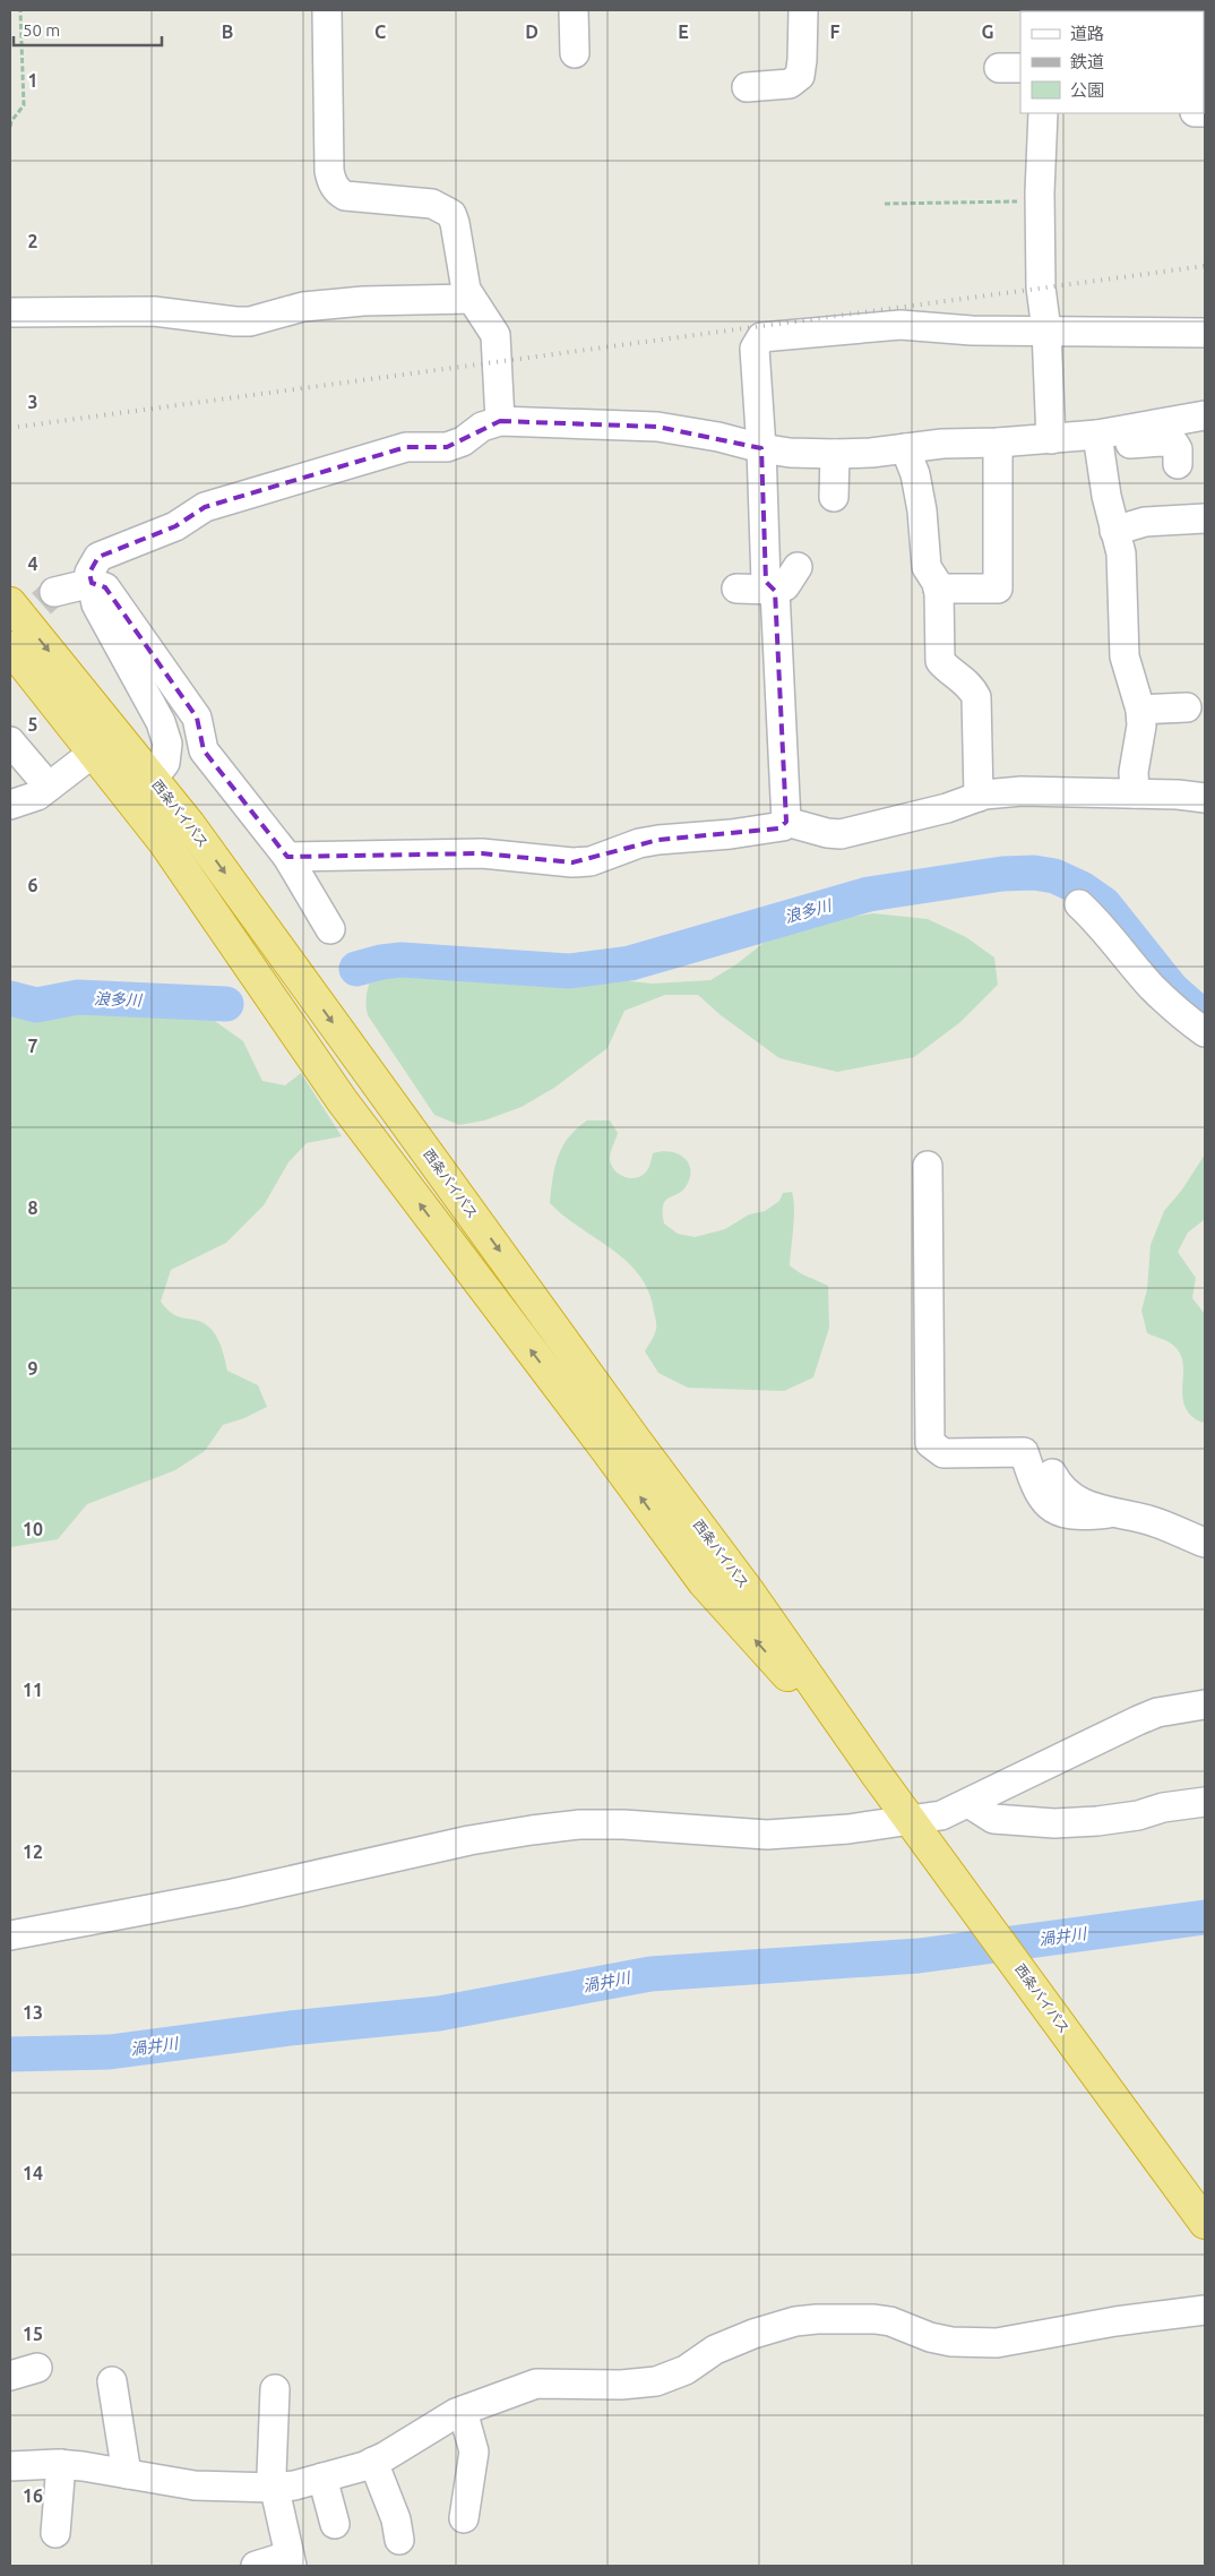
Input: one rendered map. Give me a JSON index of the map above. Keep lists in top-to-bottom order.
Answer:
{
  "streets": {
    "highway": ["西条バイパス"]
  },
  "water": ["浪多川", "渦井川"],
  "legend": ["道路", "鉄道", "公園"],
  "scale_bar": "50 m",
  "grid": {
    "columns": [
      "B",
      "C",
      "D",
      "E",
      "F",
      "G"
    ],
    "rows": [
      "1",
      "2",
      "3",
      "4",
      "5",
      "6",
      "7",
      "8",
      "9",
      "10",
      "11",
      "12",
      "13",
      "14",
      "15",
      "16"
    ]
  }
}
